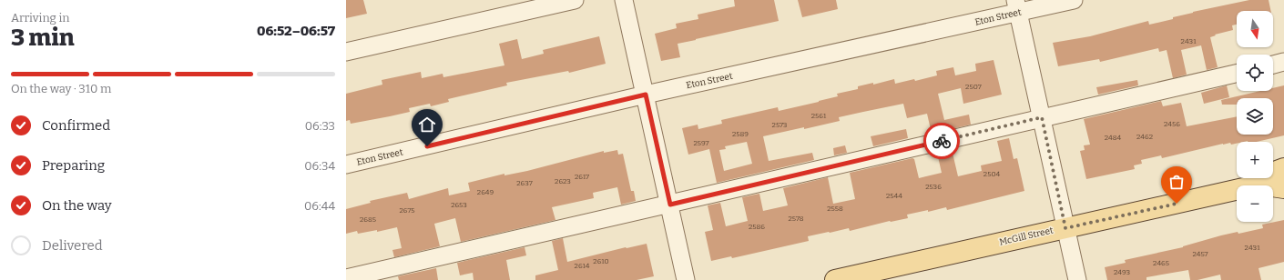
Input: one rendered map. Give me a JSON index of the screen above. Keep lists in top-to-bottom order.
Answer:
{
  "streets": {
    "main road": ["McGill Street"],
    "street": ["Eton Street"]
  },
  "house_numbers": [
    "2431",
    "2507",
    "2561",
    "2456",
    "2573",
    "2589",
    "2462",
    "2484",
    "2597",
    "2504",
    "2617",
    "2623",
    "2637",
    "2536",
    "2649",
    "2544",
    "2653",
    "2558",
    "2675",
    "2578",
    "2685",
    "2586",
    "2431",
    "2457",
    "2610",
    "2465",
    "2614",
    "2493"
  ],
  "north": "bottom",
  "page": {
    "heading": ["3 min", "Arriving in", "06:52–06:57"],
    "map_buttons": ["+", "−"],
    "bar": "On the way · 310 m",
    "list": [
      ["Confirmed", "06:33"],
      ["Preparing", "06:34"],
      ["On the way", "06:44"],
      "Delivered"
    ]
  }
}
